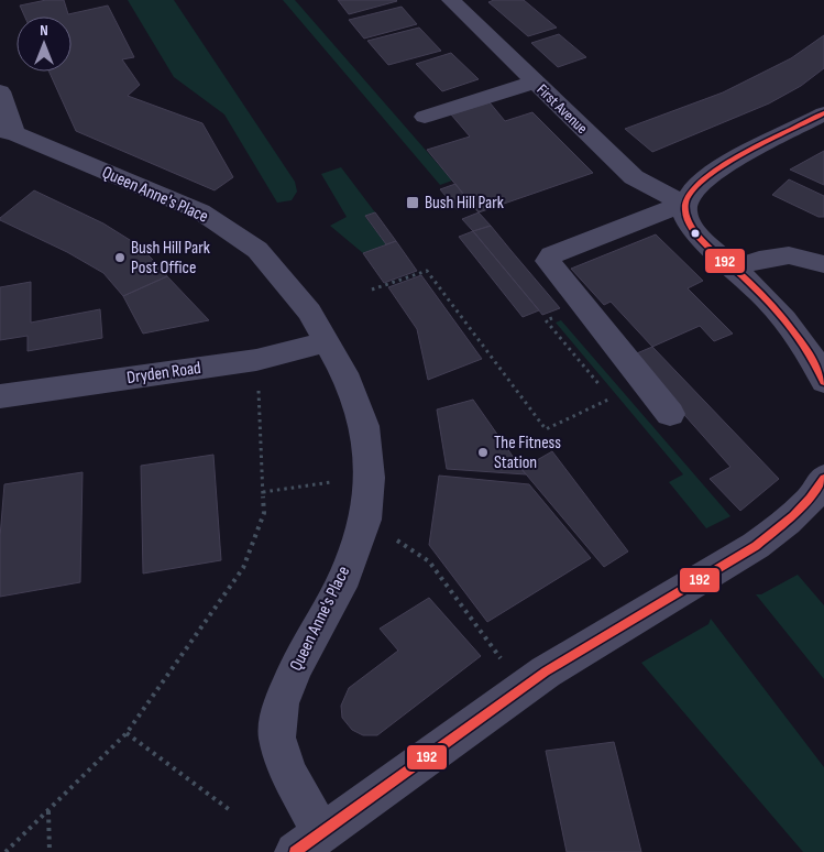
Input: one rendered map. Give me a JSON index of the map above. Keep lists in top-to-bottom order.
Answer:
{
  "streets": {
    "street": ["First Avenue", "Queen Anne's Place", "Dryden Road"]
  },
  "crossings": [
    ["Queen Anne's Place", "Dryden Road"]
  ],
  "places": {
    "transit": ["Bush Hill Park"],
    "other": ["Bush Hill Park Post Office", "The Fitness Station"]
  },
  "lines": ["transit line 192"],
  "north": "top"
}
